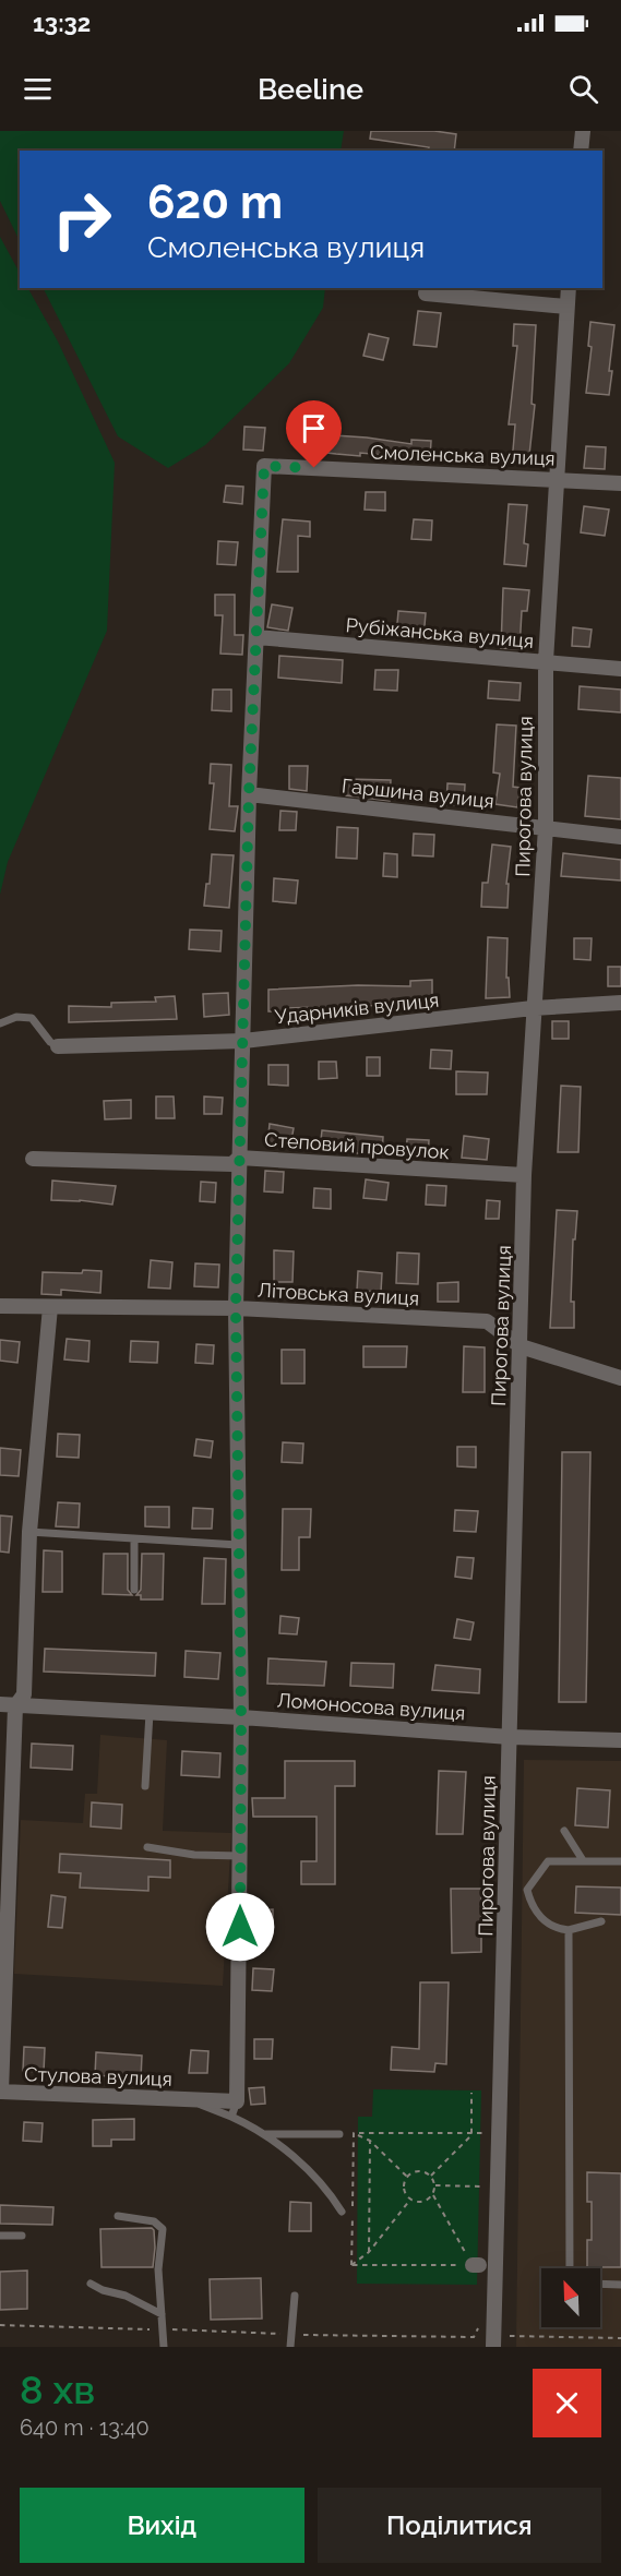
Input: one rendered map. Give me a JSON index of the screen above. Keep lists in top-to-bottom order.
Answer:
{
  "streets": {
    "street": [
      "Смоленська вулиця",
      "Рубіжанська вулиця",
      "Гаршина вулиця",
      "Пирогова вулиця",
      "Ударників вулиця",
      "Степовий провулок",
      "Літовська вулиця",
      "Ломоносова вулиця",
      "Стулова вулиця"
    ]
  },
  "crossings": [
    ["Смоленська вулиця", "Рубіжанська вулиця"],
    ["Смоленська вулиця", "Пирогова вулиця"],
    ["Рубіжанська вулиця", "Пирогова вулиця"],
    ["Гаршина вулиця", "Пирогова вулиця"],
    ["Пирогова вулиця", "Ударників вулиця"],
    ["Пирогова вулиця", "Степовий провулок"],
    ["Пирогова вулиця", "Літовська вулиця"],
    ["Пирогова вулиця", "Ломоносова вулиця"],
    ["Літовська вулиця", "Стулова вулиця"],
    ["Ломоносова вулиця", "Стулова вулиця"]
  ],
  "north": "top left",
  "page": {
    "status": "13:32",
    "header": "Beeline",
    "turn": ["620 m", "Смоленська вулиця"],
    "heading": ["8 хв", "640 m · 13:40"],
    "buttons": ["Вихід", "Поділитися"]
  }
}
